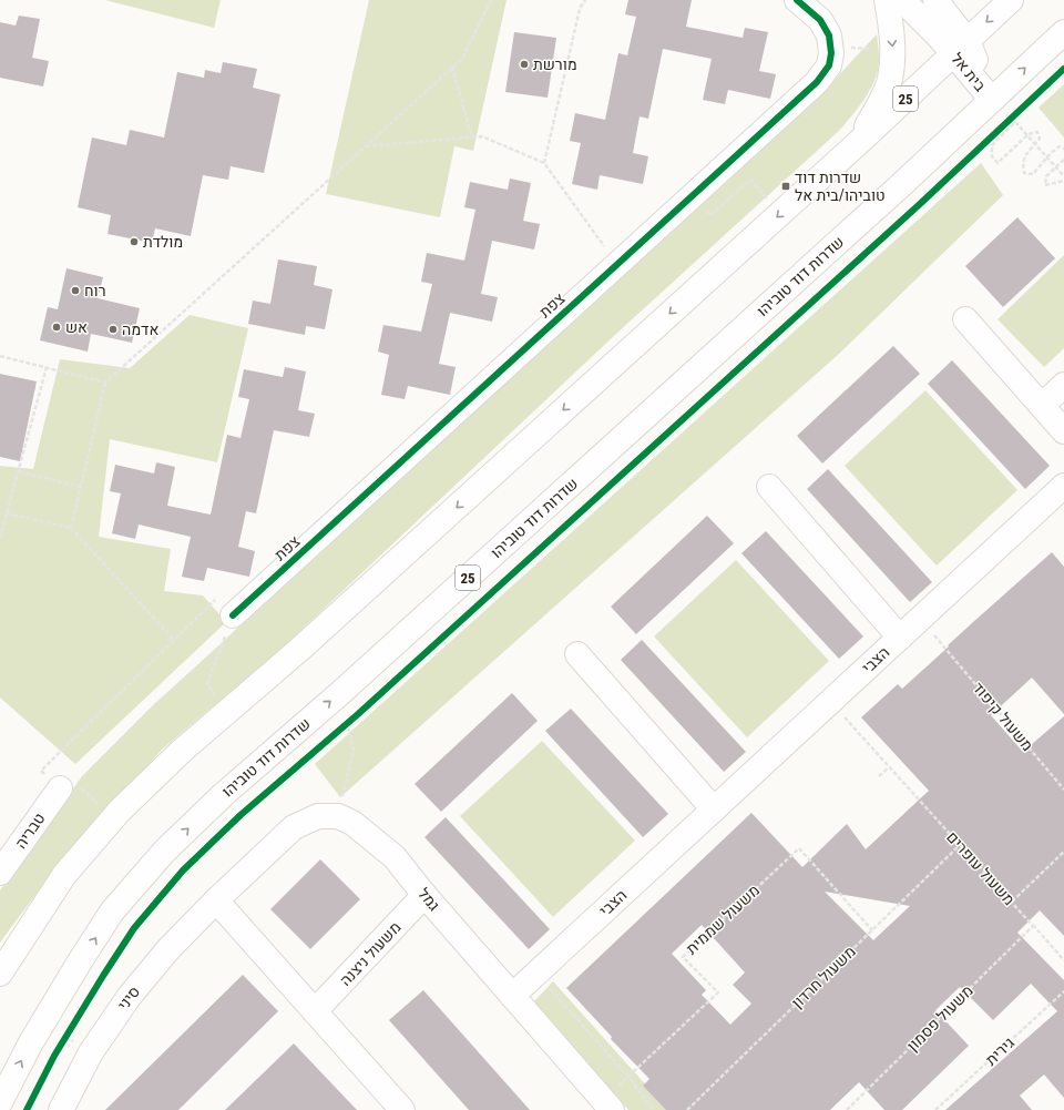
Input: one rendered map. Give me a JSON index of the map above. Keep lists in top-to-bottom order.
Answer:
{
  "streets": {
    "main road": [
      "בית אל",
      "25",
      "שדרות דוד טוביהו",
      "צפת",
      "הצבי",
      "טבריה",
      "גמל",
      "משעול ניצנה",
      "סיני"
    ],
    "path": [
      "משעול קיפוד",
      "משעול עופרים",
      "משעול שממית",
      "משעול חרדון",
      "משעול פסמון",
      "גירית"
    ]
  },
  "crossings": [
    ["בית אל", "25"],
    ["בית אל", "שדרות דוד טוביהו"],
    ["הצבי", "גמל"],
    ["משעול עופרים", "משעול חרדון"],
    ["משעול עופרים", "משעול פסמון"],
    ["גמל", "משעול שממית"],
    ["גמל", "משעול ניצנה"],
    ["משעול שממית", "משעול חרדון"]
  ],
  "places": {
    "other": [
      "מורשת",
      "מולדת",
      "רוח",
      "אש",
      "אדמה"
    ],
    "transit": ["שדרות דוד טוביהו/בית אל"]
  }
}
